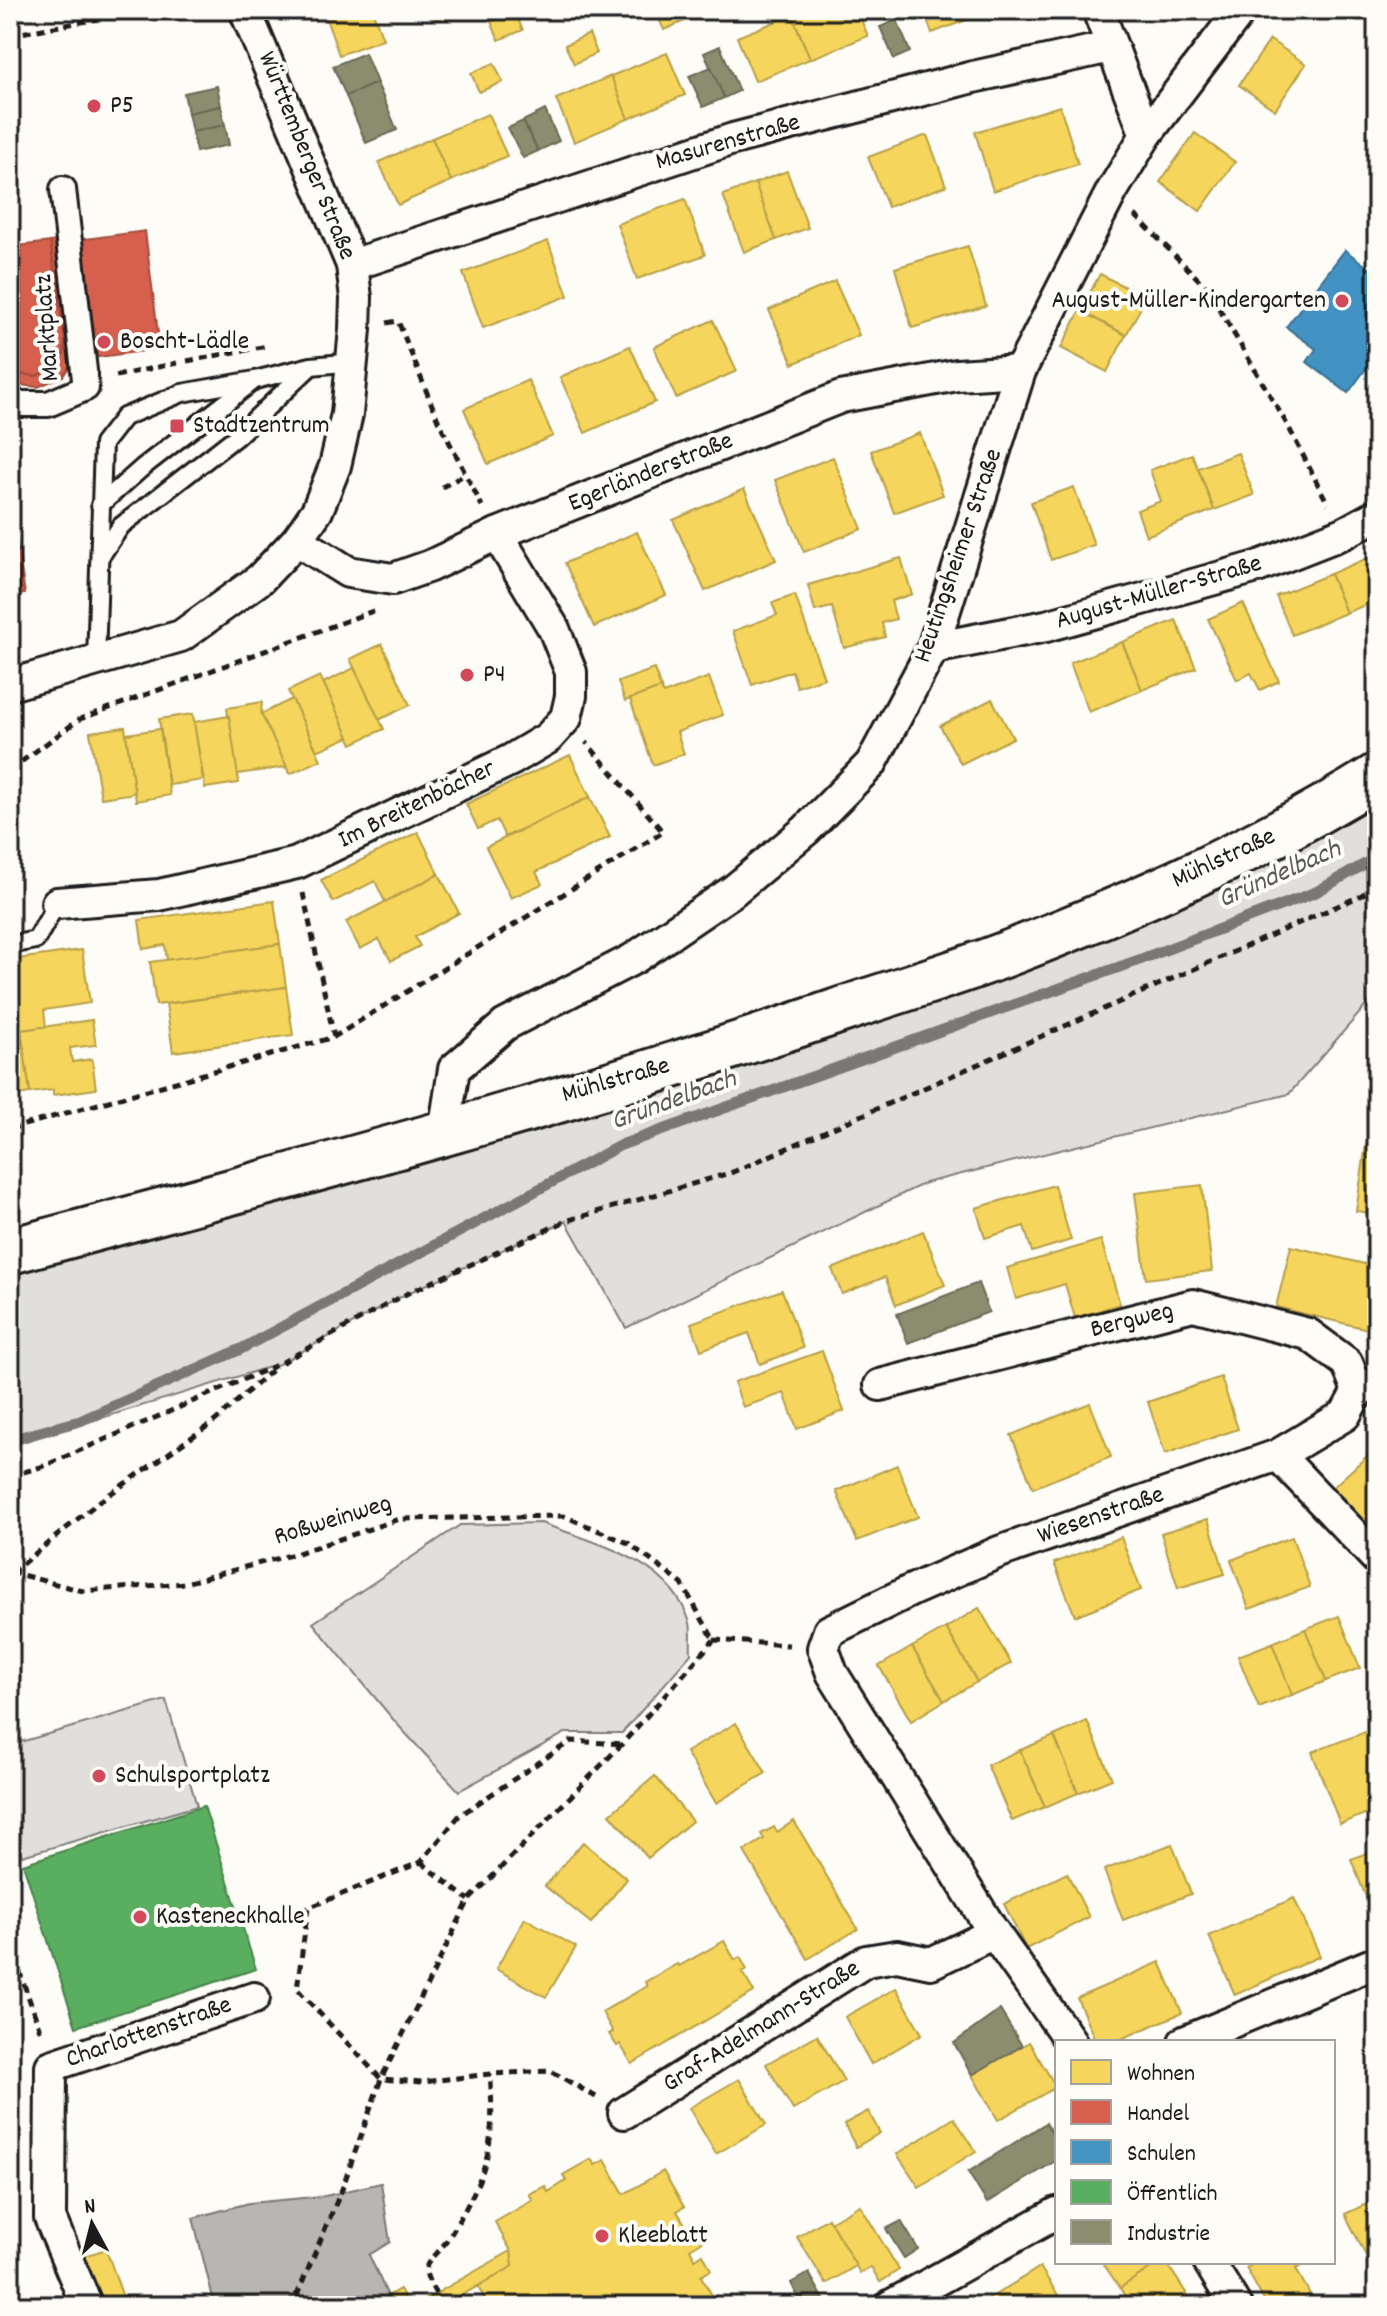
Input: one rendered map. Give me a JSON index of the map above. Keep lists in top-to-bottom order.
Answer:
{
  "streets": {
    "main road": ["Mühlstraße"],
    "street": [
      "Masurenstraße",
      "Württemberger Straße",
      "Marktplatz",
      "Egerländerstraße",
      "Heutingsheimer Straße",
      "August-Müller-Straße",
      "Im Breitenbächer",
      "Bergweg",
      "Wiesenstraße",
      "Graf-Adelmann-Straße",
      "Charlottenstraße"
    ],
    "path": ["Roßweinweg"]
  },
  "crossings": [
    ["Masurenstraße", "Württemberger Straße"],
    ["Württemberger Straße", "Egerländerstraße"],
    ["Egerländerstraße", "Heutingsheimer Straße"],
    ["Heutingsheimer Straße", "August-Müller-Straße"],
    ["Heutingsheimer Straße", "Mühlstraße"],
    ["Bergweg", "Wiesenstraße"]
  ],
  "water": ["Gründelbach"],
  "places": {
    "other": [
      "P5",
      "August-Müller-Kindergarten",
      "Boscht-Lädle",
      "P4",
      "Schulsportplatz",
      "Kasteneckhalle",
      "Kleeblatt"
    ],
    "transit": ["Stadtzentrum"]
  },
  "legend": [
    "Wohnen",
    "Handel",
    "Schulen",
    "Öffentlich",
    "Industrie"
  ],
  "north": "top"
}
